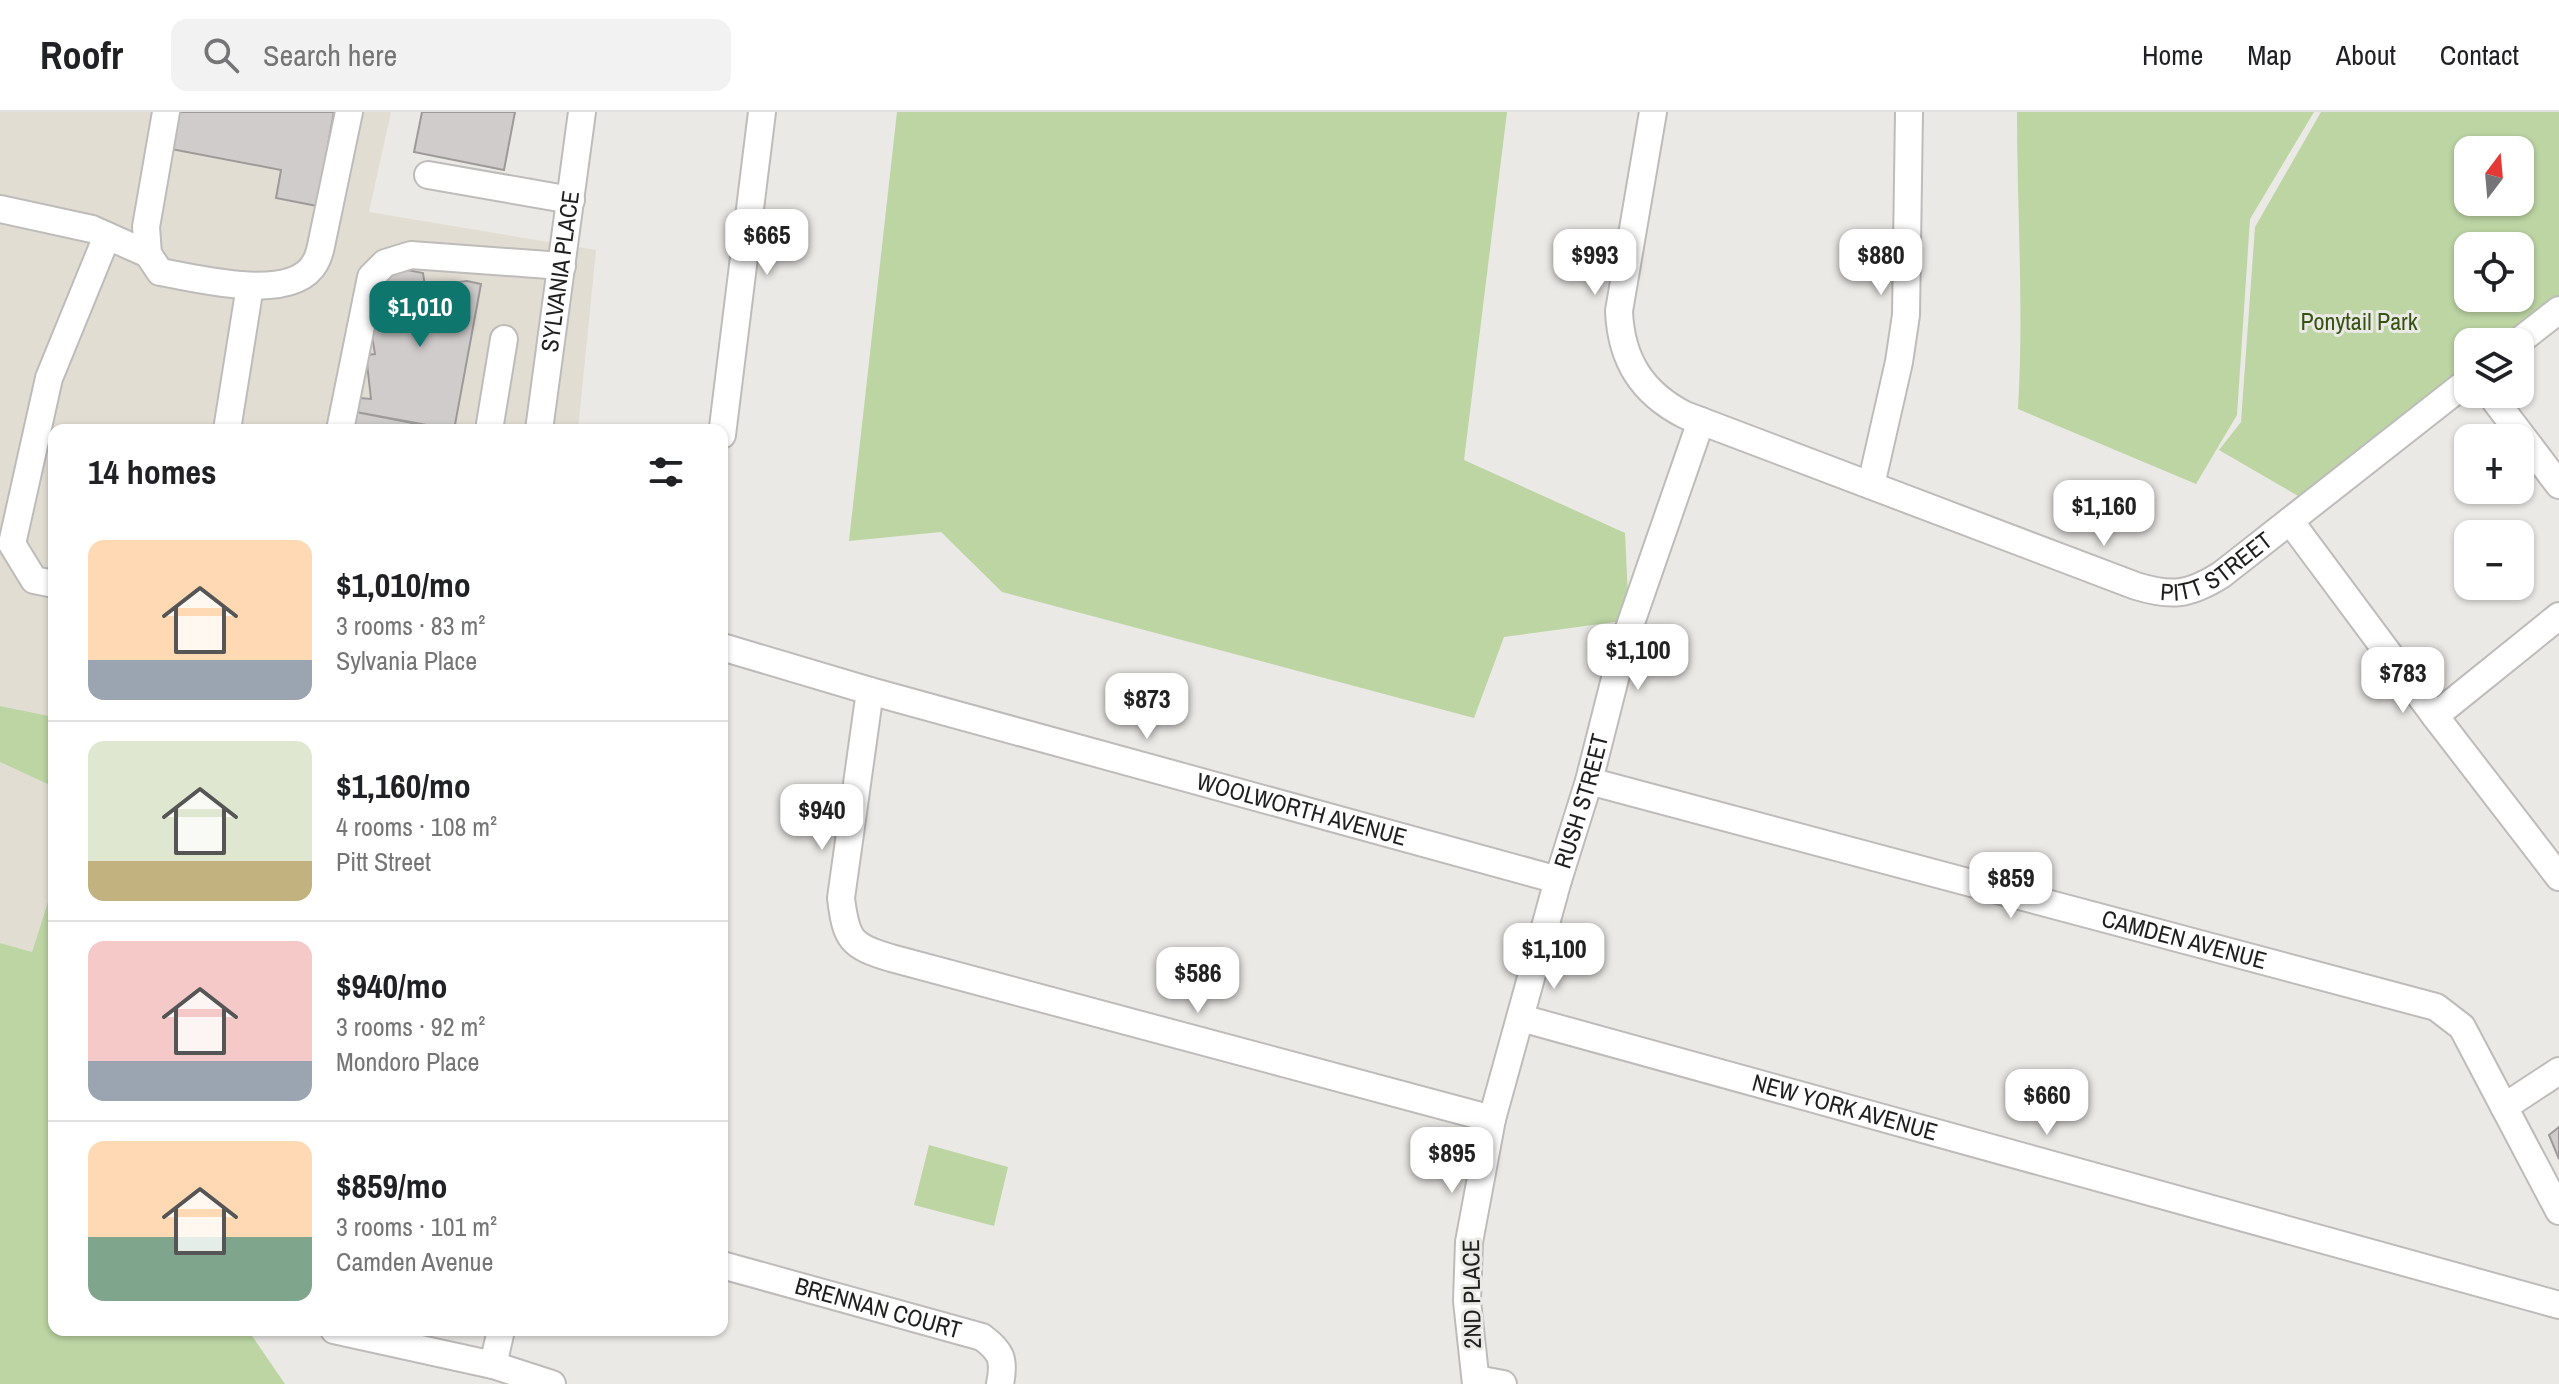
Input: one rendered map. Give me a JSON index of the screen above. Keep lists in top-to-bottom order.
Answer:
{
  "streets": {
    "street": [
      "SYLVANIA PLACE",
      "PITT STREET",
      "RUSH STREET",
      "WOOLWORTH AVENUE",
      "CAMDEN AVENUE",
      "NEW YORK AVENUE",
      "2ND PLACE",
      "BRENNAN COURT"
    ]
  },
  "crossings": [
    ["PITT STREET", "RUSH STREET"],
    ["RUSH STREET", "WOOLWORTH AVENUE"],
    ["RUSH STREET", "CAMDEN AVENUE"],
    ["RUSH STREET", "NEW YORK AVENUE"],
    ["RUSH STREET", "2ND PLACE"],
    ["NEW YORK AVENUE", "2ND PLACE"]
  ],
  "parks": ["Ponytail Park"],
  "north": "top",
  "page": {
    "header": "Roofr",
    "search": "Search here",
    "nav": [
      "Home",
      "Map",
      "About",
      "Contact"
    ],
    "map_buttons": ["+", "−"],
    "price": [
      "$665",
      "$993",
      "$880",
      "$1,010",
      "$1,160",
      "$1,100",
      "$783",
      "$873",
      "$940",
      "$859",
      "$1,100",
      "$586",
      "$660",
      "$895"
    ],
    "heading": "14 homes",
    "list": [
      {
        "name": "$1,010/mo",
        "note": "3 rooms · 83 m² · Sylvania Place"
      },
      {
        "name": "$1,160/mo",
        "note": "4 rooms · 108 m² · Pitt Street"
      },
      {
        "name": "$940/mo",
        "note": "3 rooms · 92 m² · Mondoro Place"
      },
      {
        "name": "$859/mo",
        "note": "3 rooms · 101 m² · Camden Avenue"
      }
    ]
  }
}
